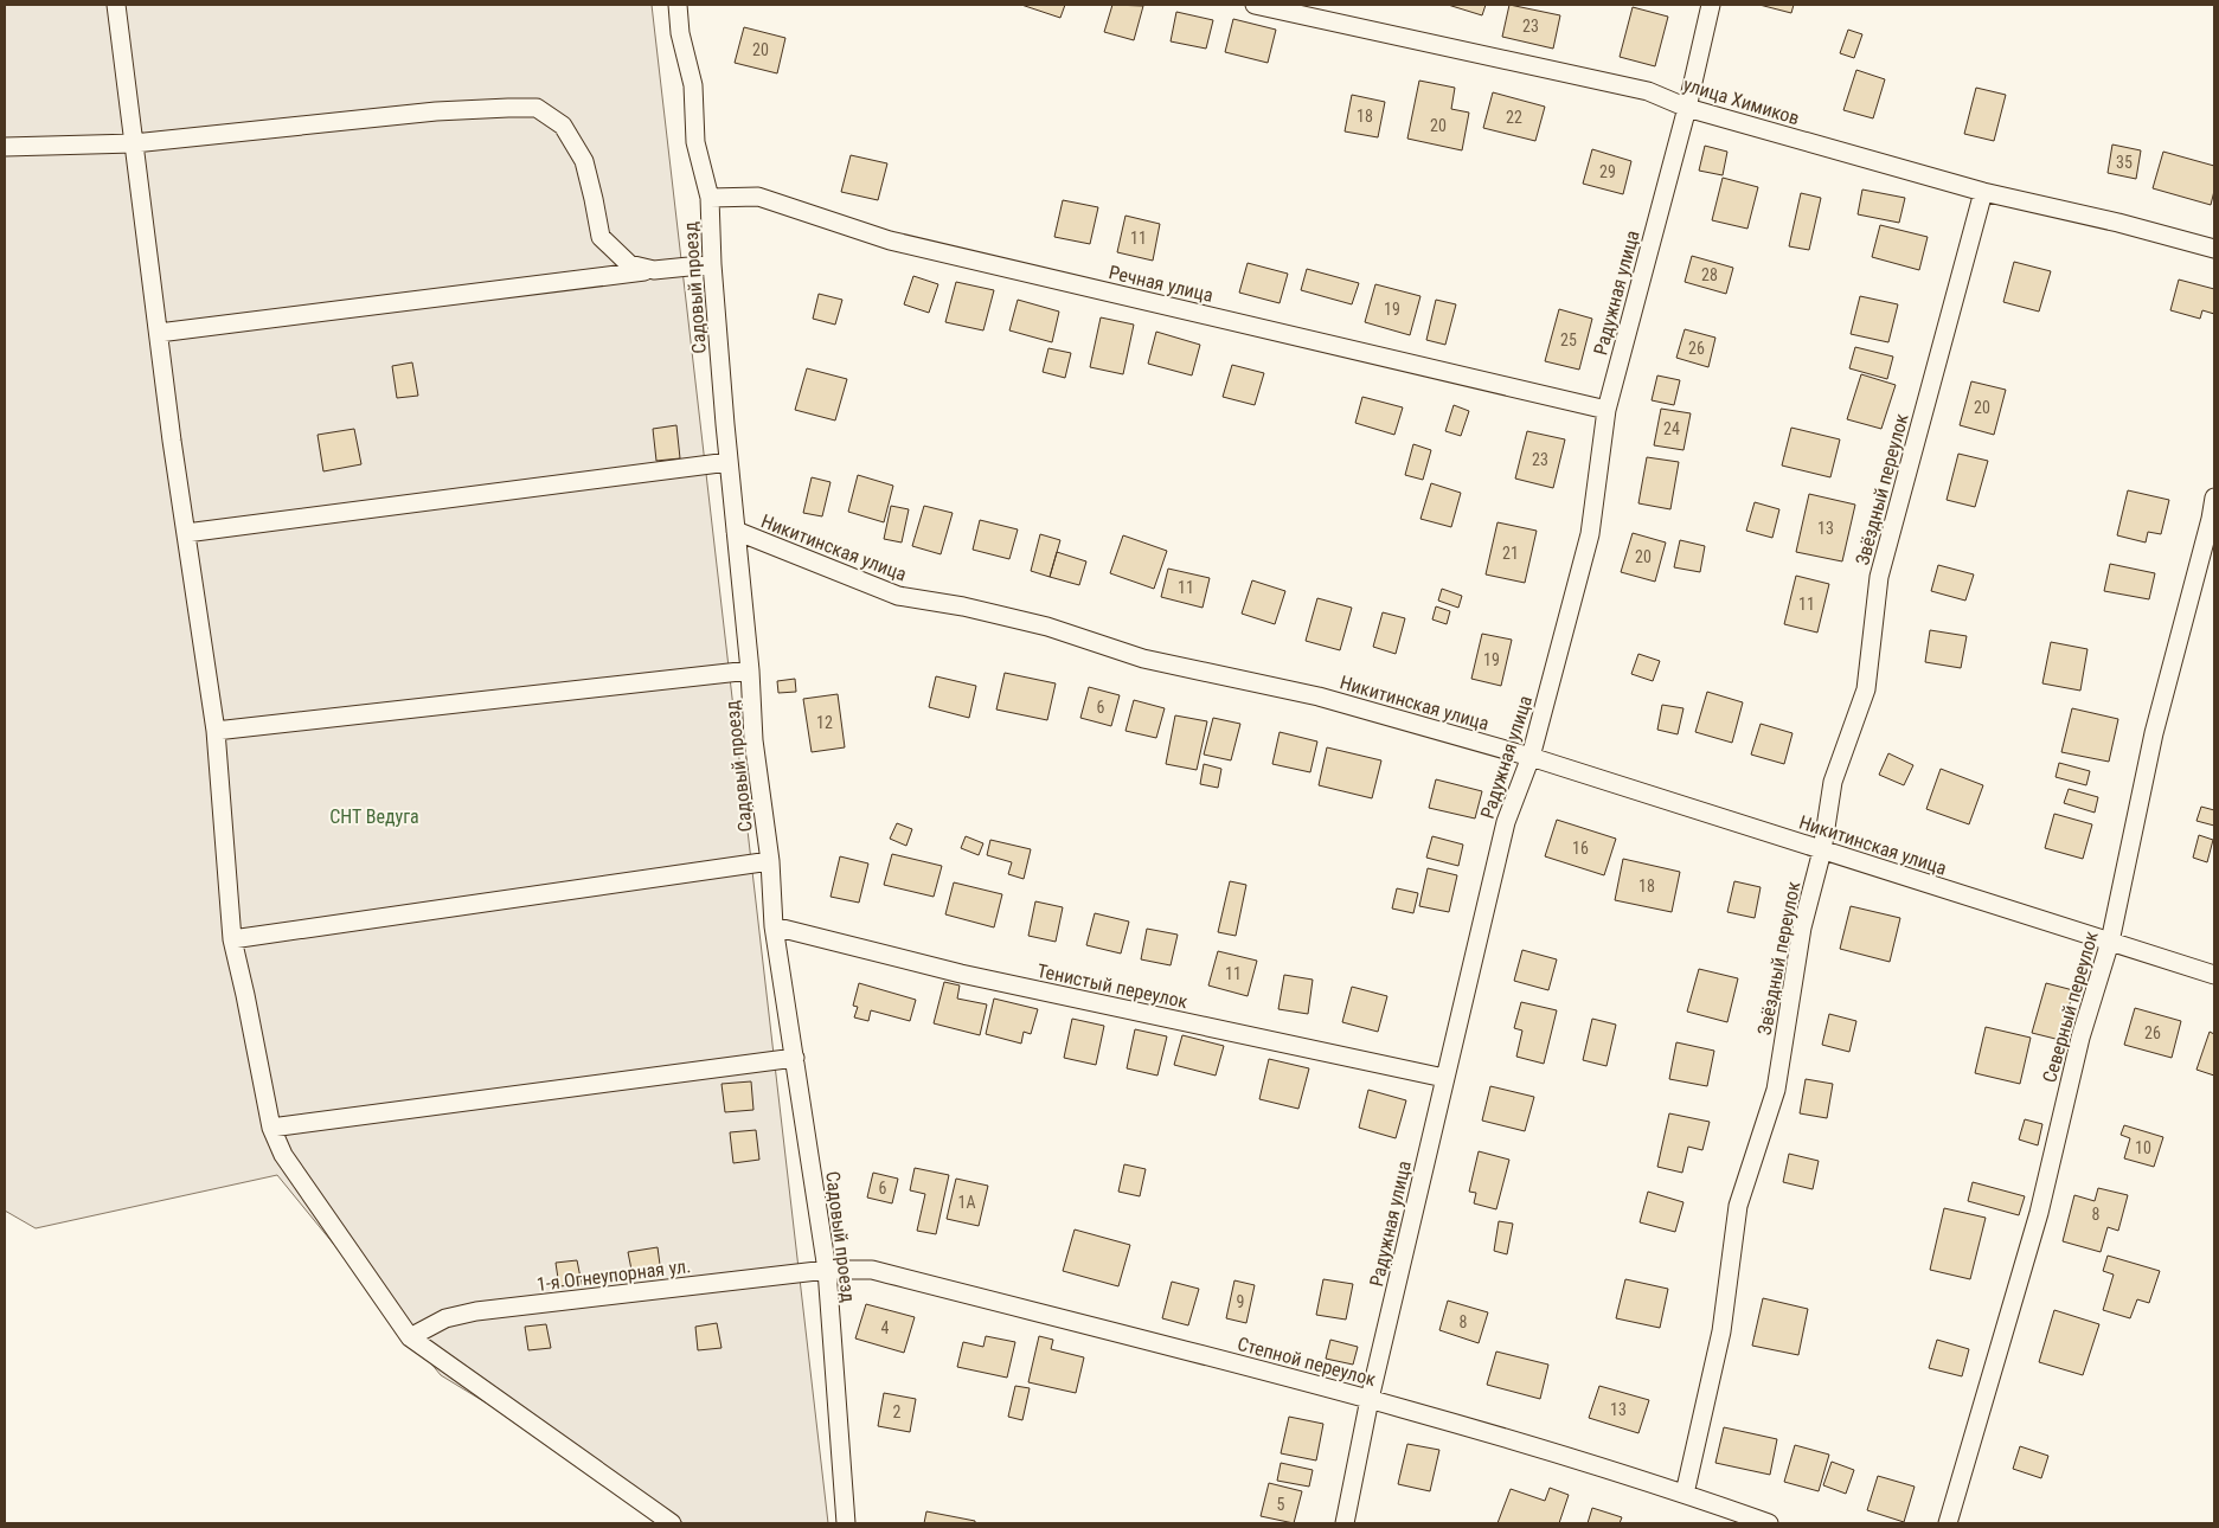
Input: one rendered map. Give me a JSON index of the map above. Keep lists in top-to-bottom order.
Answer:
{
  "streets": {
    "street": [
      "улица Химиков",
      "Речная улица",
      "Садовый проезд",
      "Радужная улица",
      "Звёздный переулок",
      "Никитинская улица",
      "Тенистый переулок",
      "Северный переулок",
      "1-я Огнеупорная ул.",
      "Степной переулок"
    ]
  },
  "crossings": [
    ["улица Химиков", "Радужная улица"],
    ["улица Химиков", "Звёздный переулок"],
    ["Речная улица", "Садовый проезд"],
    ["Речная улица", "Радужная улица"],
    ["Садовый проезд", "Никитинская улица"],
    ["Садовый проезд", "Тенистый переулок"],
    ["Садовый проезд", "1-я Огнеупорная ул."],
    ["Садовый проезд", "Степной переулок"],
    ["Радужная улица", "Никитинская улица"],
    ["Радужная улица", "Тенистый переулок"],
    ["Радужная улица", "Степной переулок"],
    ["Звёздный переулок", "Никитинская улица"],
    ["Звёздный переулок", "Степной переулок"],
    ["Никитинская улица", "Северный переулок"],
    ["1-я Огнеупорная ул.", "Степной переулок"]
  ],
  "parks": ["СНТ Ведуга"],
  "house_numbers": [
    "23",
    "20",
    "18",
    "22",
    "20",
    "35",
    "29",
    "11",
    "28",
    "19",
    "25",
    "26",
    "20",
    "24",
    "23",
    "13",
    "21",
    "20",
    "11",
    "11",
    "19",
    "6",
    "12",
    "16",
    "18",
    "11",
    "26",
    "10",
    "6",
    "1А",
    "8",
    "9",
    "8",
    "4",
    "13",
    "2",
    "5"
  ]
}
